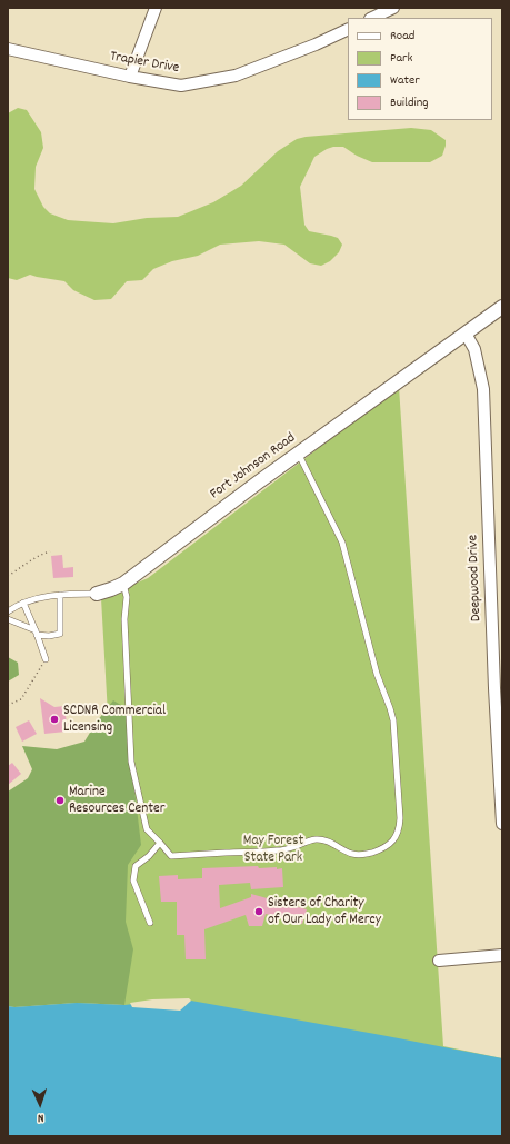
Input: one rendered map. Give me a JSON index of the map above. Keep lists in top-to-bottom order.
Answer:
{
  "streets": {
    "street": ["Trapier Drive", "Fort Johnson Road", "Deepwood Drive"]
  },
  "crossings": [
    ["Fort Johnson Road", "Deepwood Drive"]
  ],
  "parks": ["May Forest State Park"],
  "places": ["SCDNR Commercial Licensing", "Marine Resources Center", "Sisters of Charity of Our Lady of Mercy"],
  "legend": [
    "Road",
    "Park",
    "Water",
    "Building"
  ],
  "north": "bottom"
}
